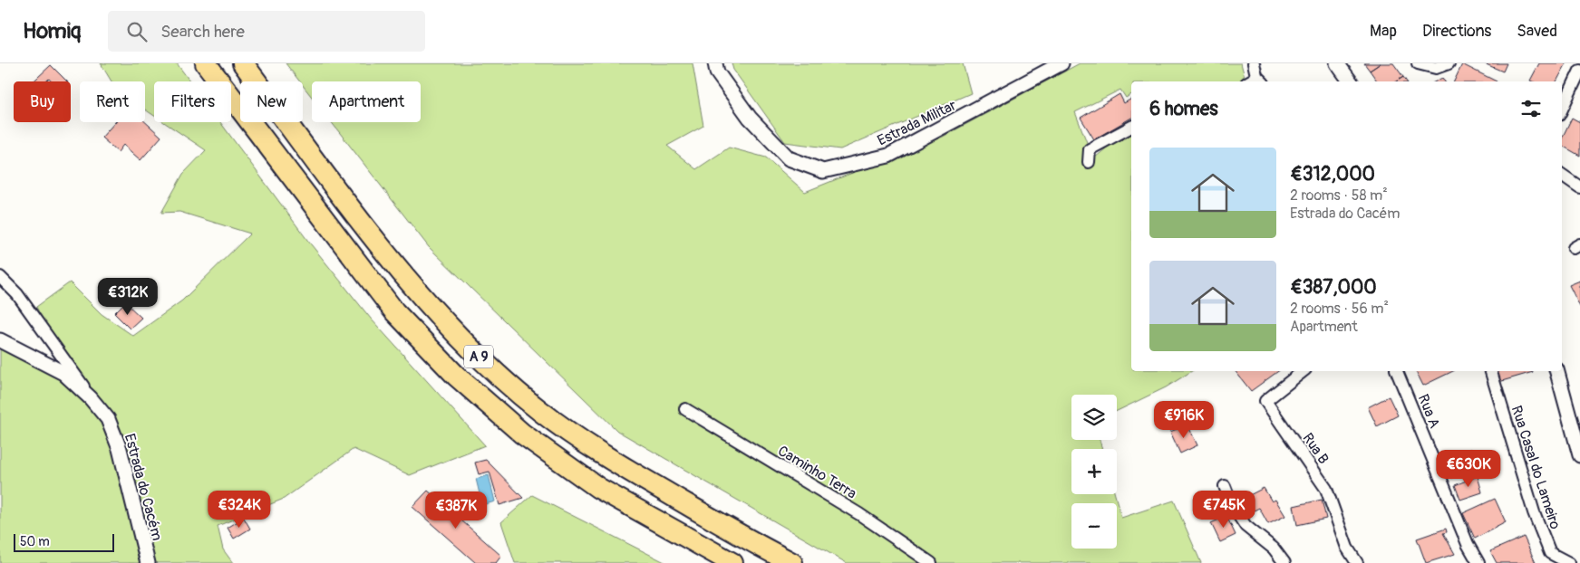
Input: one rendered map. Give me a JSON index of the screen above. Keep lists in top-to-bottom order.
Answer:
{
  "streets": {
    "highway": ["A 9"],
    "street": [
      "Estrada Militar",
      "Rua A",
      "Rua B",
      "Rua Casal do Lameiro",
      "Caminho Terra",
      "Estrada do Cacém"
    ]
  },
  "scale_bar": "50 m",
  "page": {
    "header": "Homiq",
    "search": "Search here",
    "nav": ["Map", "Directions", "Saved"],
    "chip": [
      "Buy",
      "Rent",
      "Filters",
      "New",
      "Apartment"
    ],
    "heading": "6 homes",
    "list": [
      {
        "name": "€312,000",
        "note": "2 rooms · 58 m² · Estrada do Cacém"
      },
      {
        "name": "€387,000",
        "note": "2 rooms · 56 m² · Apartment"
      }
    ],
    "price": [
      "€312K",
      "€916K",
      "€630K",
      "€324K",
      "€745K",
      "€387K"
    ],
    "map_buttons": ["+", "−"],
    "scale": "50 m"
  }
}
